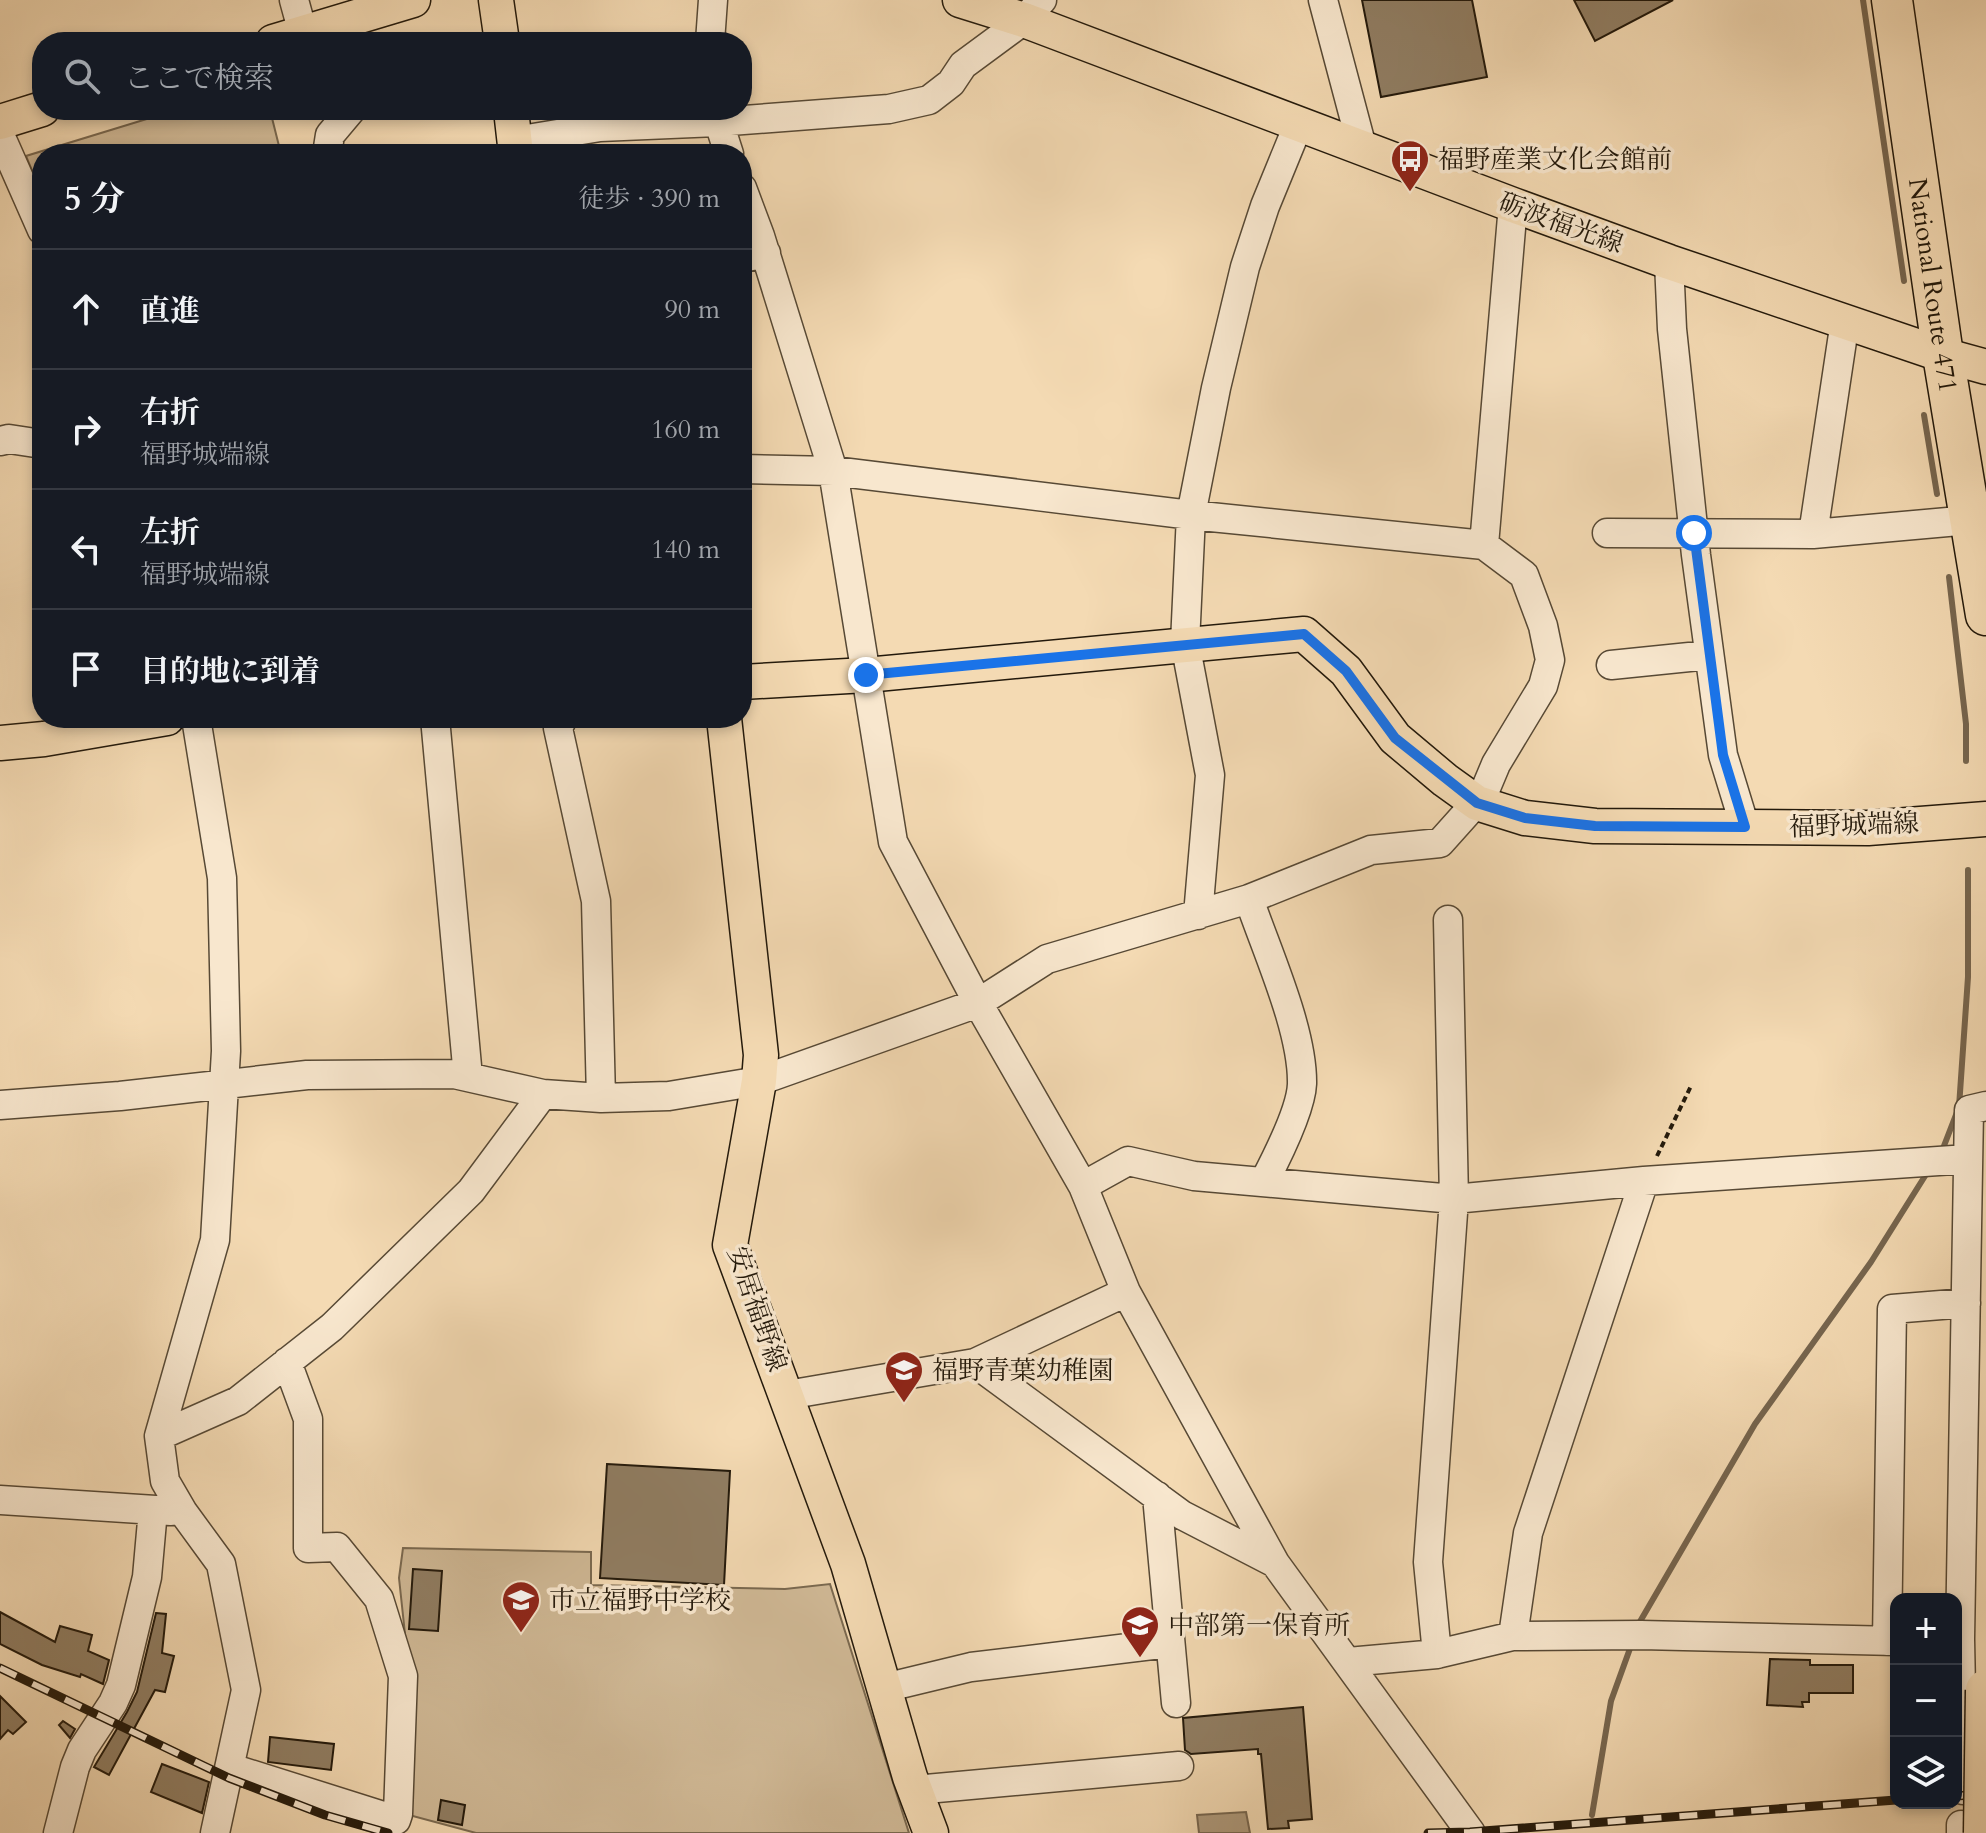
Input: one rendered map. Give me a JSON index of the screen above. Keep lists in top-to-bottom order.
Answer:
{
  "streets": {
    "highway": ["National Route 471"],
    "main road": ["砺波福光線", "福野城端線", "安居福野線"]
  },
  "crossings": [
    ["砺波福光線", "National Route 471"]
  ],
  "places": {
    "bus stop": ["福野産業文化会館前"],
    "school or university": ["福野青葉幼稚園", "市立福野中学校", "中部第一保育所"]
  },
  "page": {
    "search": "ここで検索",
    "heading": ["5 分", "徒歩 · 390 m"],
    "list": [
      ["直進", "90 m"],
      ["右折", "福野城端線", "160 m"],
      ["左折", "福野城端線", "140 m"],
      "目的地に到着"
    ],
    "map_buttons": ["+", "−"]
  }
}
